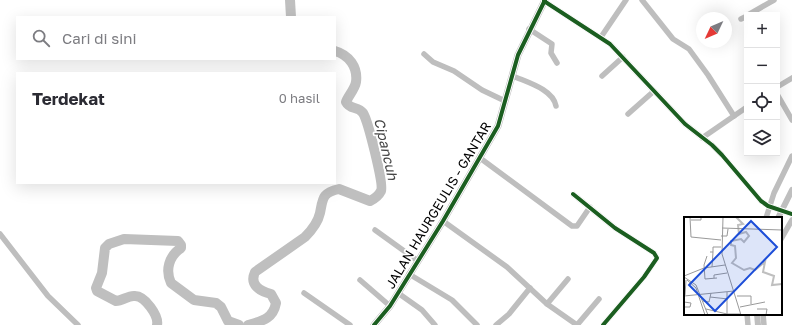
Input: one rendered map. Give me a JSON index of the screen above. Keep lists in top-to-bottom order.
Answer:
{
  "streets": {
    "street": ["JALAN HAURGEULIS - GANTAR"]
  },
  "water": ["Cipancuh"],
  "north": "bottom left",
  "page": {
    "map_buttons": ["+", "−"],
    "search": "Cari di sini",
    "heading": ["Terdekat", "0 hasil"]
  }
}
